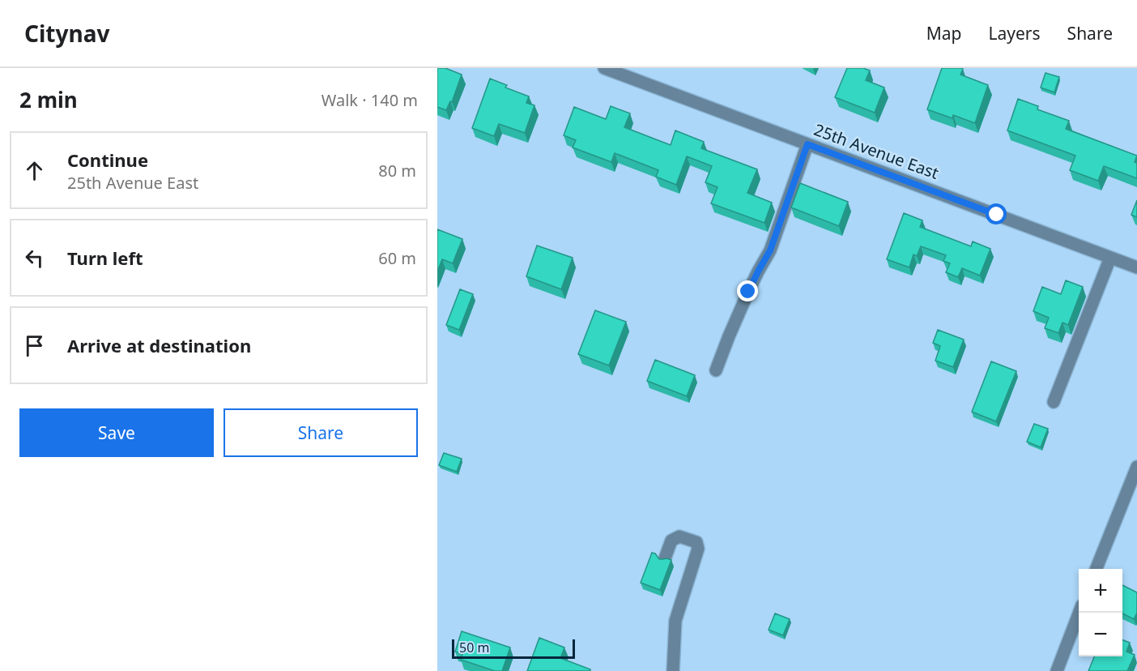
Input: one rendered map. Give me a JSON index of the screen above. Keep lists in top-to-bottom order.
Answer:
{
  "streets": {
    "street": ["25th Avenue East"]
  },
  "scale_bar": "50 m",
  "page": {
    "header": "Citynav",
    "nav": ["Map", "Layers", "Share"],
    "heading": ["2 min", "Walk · 140 m"],
    "list": [
      ["Continue", "25th Avenue East", "80 m"],
      ["Turn left", "60 m"],
      "Arrive at destination"
    ],
    "buttons": ["Save", "Share"],
    "map_buttons": ["+", "−"],
    "scale": "50 m"
  }
}
